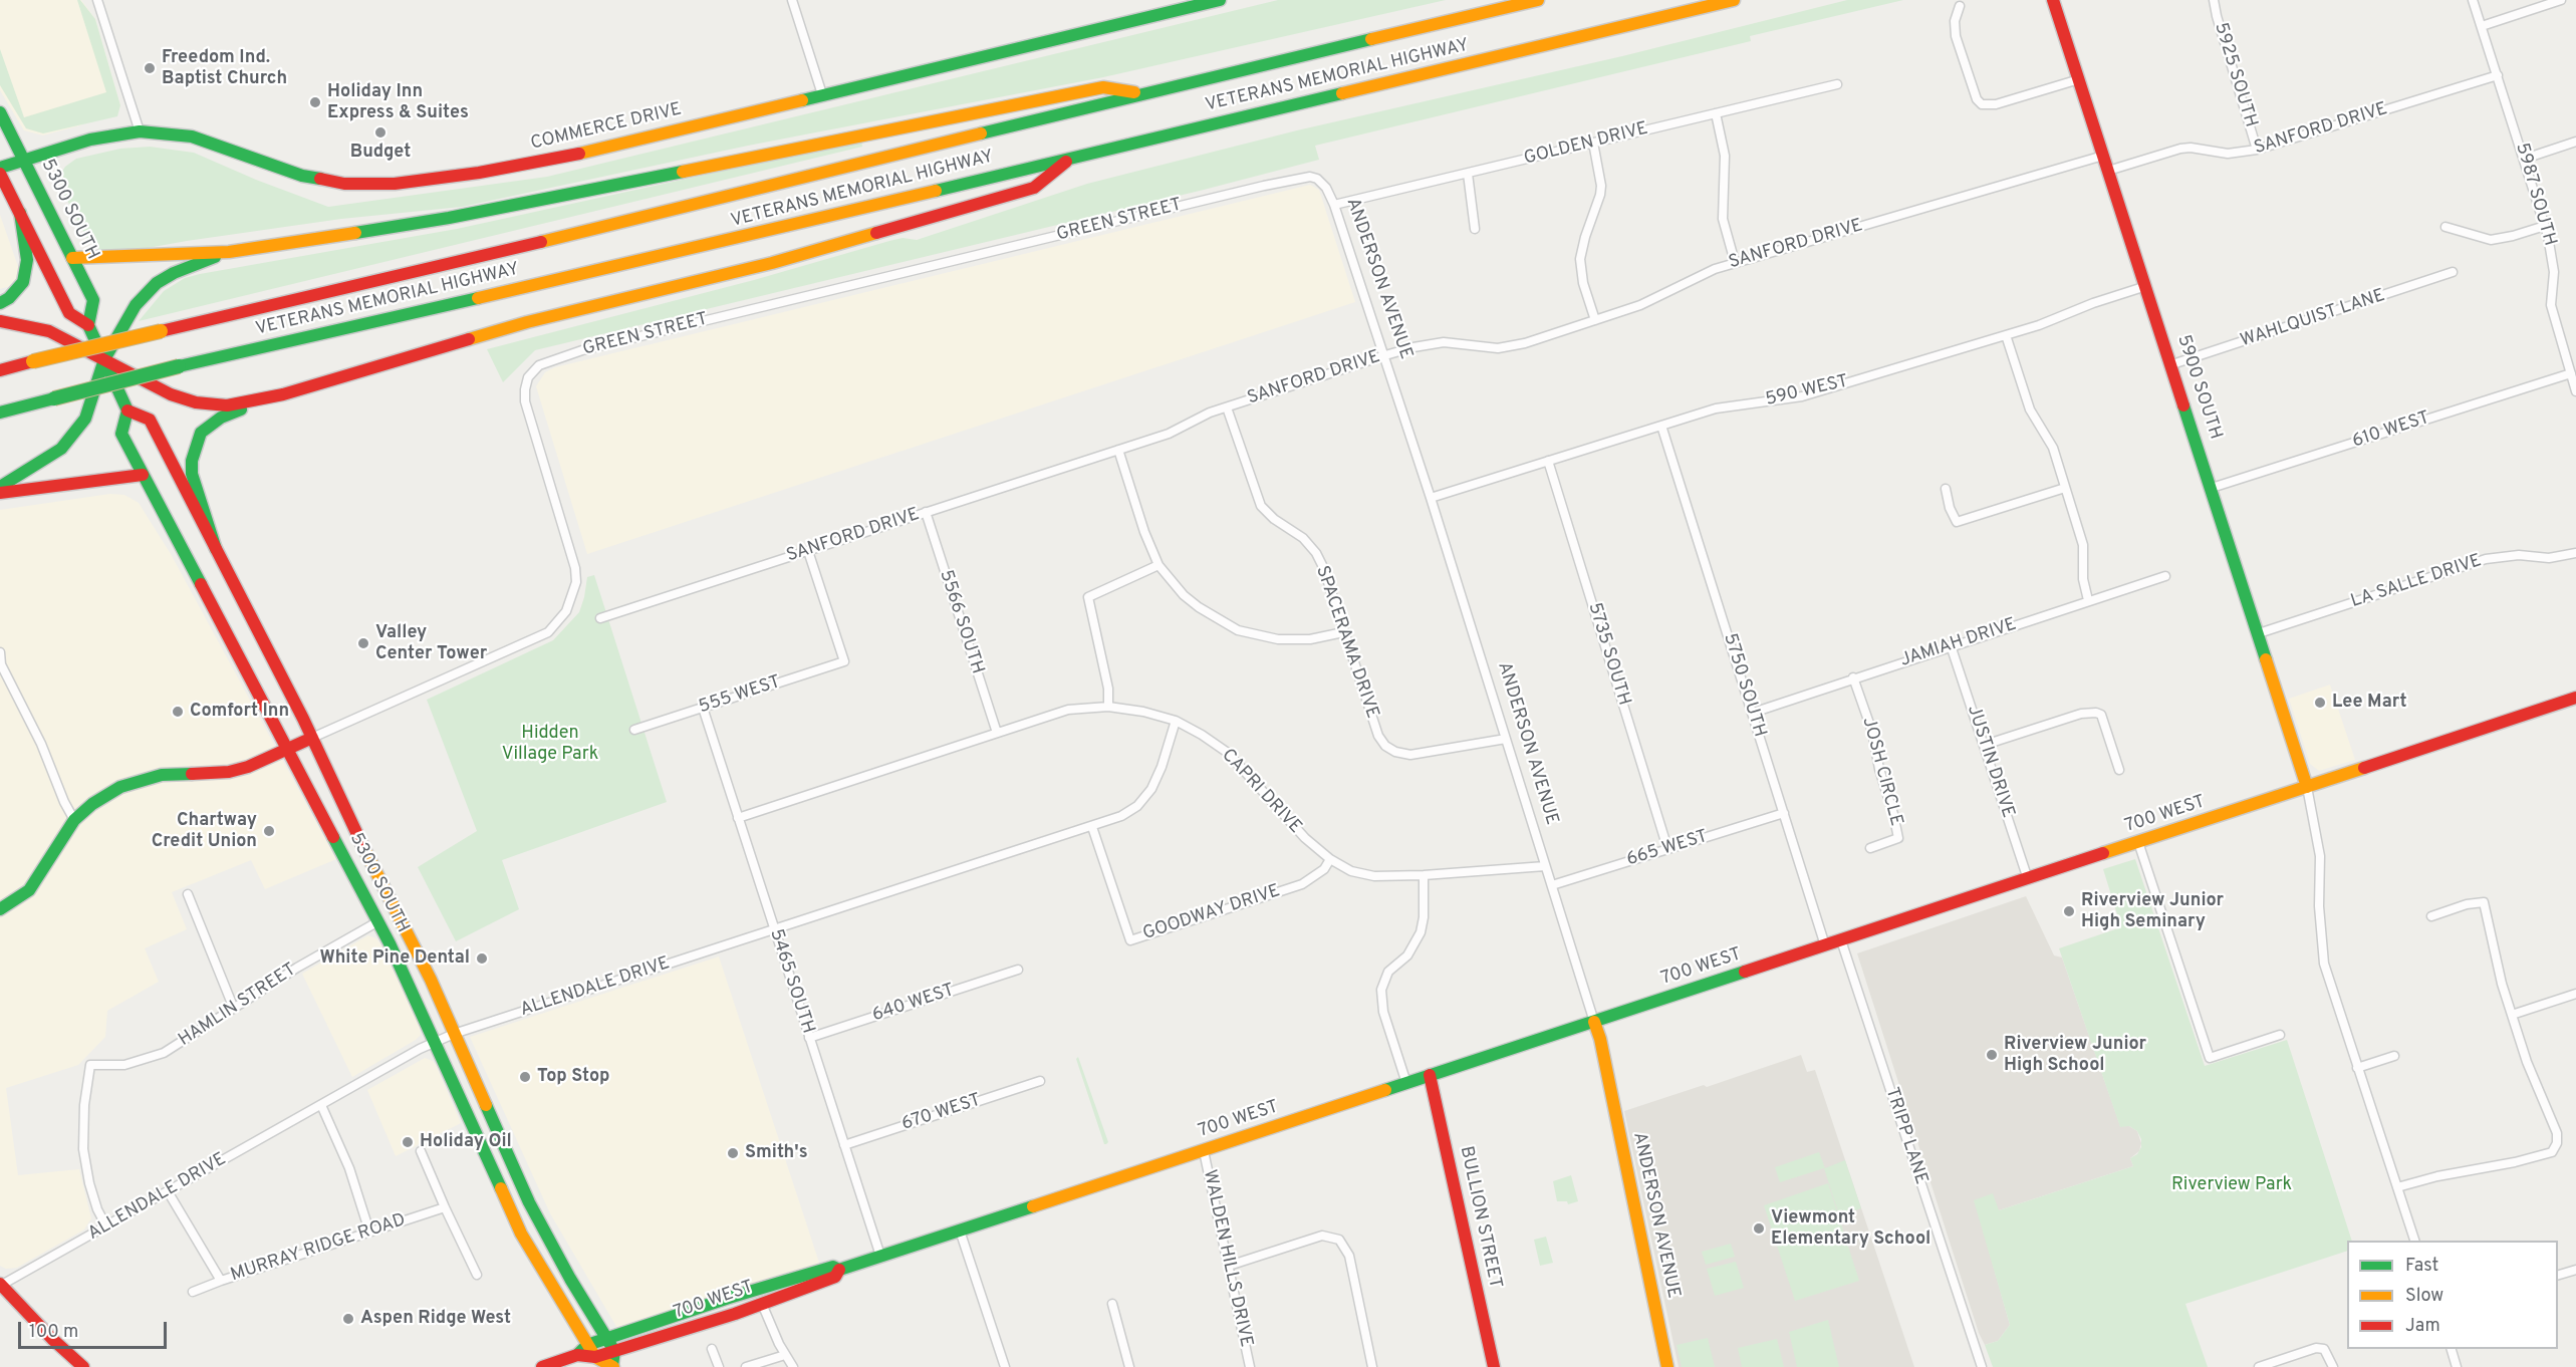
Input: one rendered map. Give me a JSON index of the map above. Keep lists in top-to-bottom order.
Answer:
{
  "streets": {
    "main road": [
      "VETERANS MEMORIAL HIGHWAY",
      "COMMERCE DRIVE",
      "5300 SOUTH",
      "ANDERSON AVENUE",
      "5900 SOUTH",
      "700 WEST",
      "BULLION STREET"
    ],
    "street": [
      "5925 SOUTH",
      "SANFORD DRIVE",
      "GOLDEN DRIVE",
      "5987 SOUTH",
      "GREEN STREET",
      "WAHLQUIST LANE",
      "590 WEST",
      "610 WEST",
      "LA SALLE DRIVE",
      "5566 SOUTH",
      "SPACERAMA DRIVE",
      "JAMIAH DRIVE",
      "5735 SOUTH",
      "5750 SOUTH",
      "555 WEST",
      "JUSTIN DRIVE",
      "JOSH CIRCLE",
      "CAPRI DRIVE",
      "665 WEST",
      "GOODWAY DRIVE",
      "5465 SOUTH",
      "ALLENDALE DRIVE",
      "640 WEST",
      "HAMLIN STREET",
      "670 WEST",
      "TRIPP LANE",
      "MURRAY RIDGE ROAD",
      "WALDEN HILLS DRIVE"
    ]
  },
  "crossings": [
    ["5925 SOUTH", "SANFORD DRIVE"],
    ["COMMERCE DRIVE", "5300 SOUTH"],
    ["SANFORD DRIVE", "5987 SOUTH"],
    ["SANFORD DRIVE", "ANDERSON AVENUE"],
    ["SANFORD DRIVE", "5900 SOUTH"],
    ["SANFORD DRIVE", "5566 SOUTH"],
    ["SANFORD DRIVE", "SPACERAMA DRIVE"],
    ["SANFORD DRIVE", "555 WEST"],
    ["GOLDEN DRIVE", "ANDERSON AVENUE"],
    ["5987 SOUTH", "610 WEST"],
    ["5300 SOUTH", "GREEN STREET"],
    ["5300 SOUTH", "700 WEST"],
    ["5300 SOUTH", "ALLENDALE DRIVE"],
    ["5300 SOUTH", "HAMLIN STREET"],
    ["GREEN STREET", "ANDERSON AVENUE"],
    ["ANDERSON AVENUE", "590 WEST"],
    ["ANDERSON AVENUE", "SPACERAMA DRIVE"],
    ["ANDERSON AVENUE", "CAPRI DRIVE"],
    ["ANDERSON AVENUE", "700 WEST"],
    ["ANDERSON AVENUE", "665 WEST"],
    ["WAHLQUIST LANE", "5900 SOUTH"],
    ["5900 SOUTH", "590 WEST"],
    ["5900 SOUTH", "610 WEST"],
    ["5900 SOUTH", "LA SALLE DRIVE"],
    ["5900 SOUTH", "700 WEST"],
    ["590 WEST", "5735 SOUTH"],
    ["590 WEST", "5750 SOUTH"],
    ["5566 SOUTH", "CAPRI DRIVE"],
    ["JAMIAH DRIVE", "5750 SOUTH"],
    ["JAMIAH DRIVE", "JUSTIN DRIVE"],
    ["JAMIAH DRIVE", "JOSH CIRCLE"],
    ["5735 SOUTH", "665 WEST"],
    ["5750 SOUTH", "700 WEST"],
    ["5750 SOUTH", "665 WEST"],
    ["555 WEST", "5465 SOUTH"],
    ["JUSTIN DRIVE", "700 WEST"],
    ["CAPRI DRIVE", "GOODWAY DRIVE"],
    ["CAPRI DRIVE", "5465 SOUTH"],
    ["CAPRI DRIVE", "ALLENDALE DRIVE"],
    ["700 WEST", "5465 SOUTH"],
    ["700 WEST", "TRIPP LANE"],
    ["700 WEST", "BULLION STREET"],
    ["700 WEST", "WALDEN HILLS DRIVE"],
    ["GOODWAY DRIVE", "ALLENDALE DRIVE"],
    ["5465 SOUTH", "ALLENDALE DRIVE"],
    ["5465 SOUTH", "640 WEST"],
    ["5465 SOUTH", "670 WEST"],
    ["ALLENDALE DRIVE", "HAMLIN STREET"]
  ],
  "parks": ["Hidden Village Park", "Riverview Park"],
  "places": [
    "Freedom Ind. Baptist Church",
    "Holiday Inn Express & Suites",
    "Budget",
    "Valley Center Tower",
    "Lee Mart",
    "Comfort Inn",
    "Chartway Credit Union",
    "Riverview Junior High Seminary",
    "White Pine Dental",
    "Riverview Junior High School",
    "Top Stop",
    "Holiday Oil",
    "Smith's",
    "Viewmont Elementary School",
    "Aspen Ridge West"
  ],
  "legend": ["Fast", "Slow", "Jam"],
  "scale_bar": "100 m"
}
